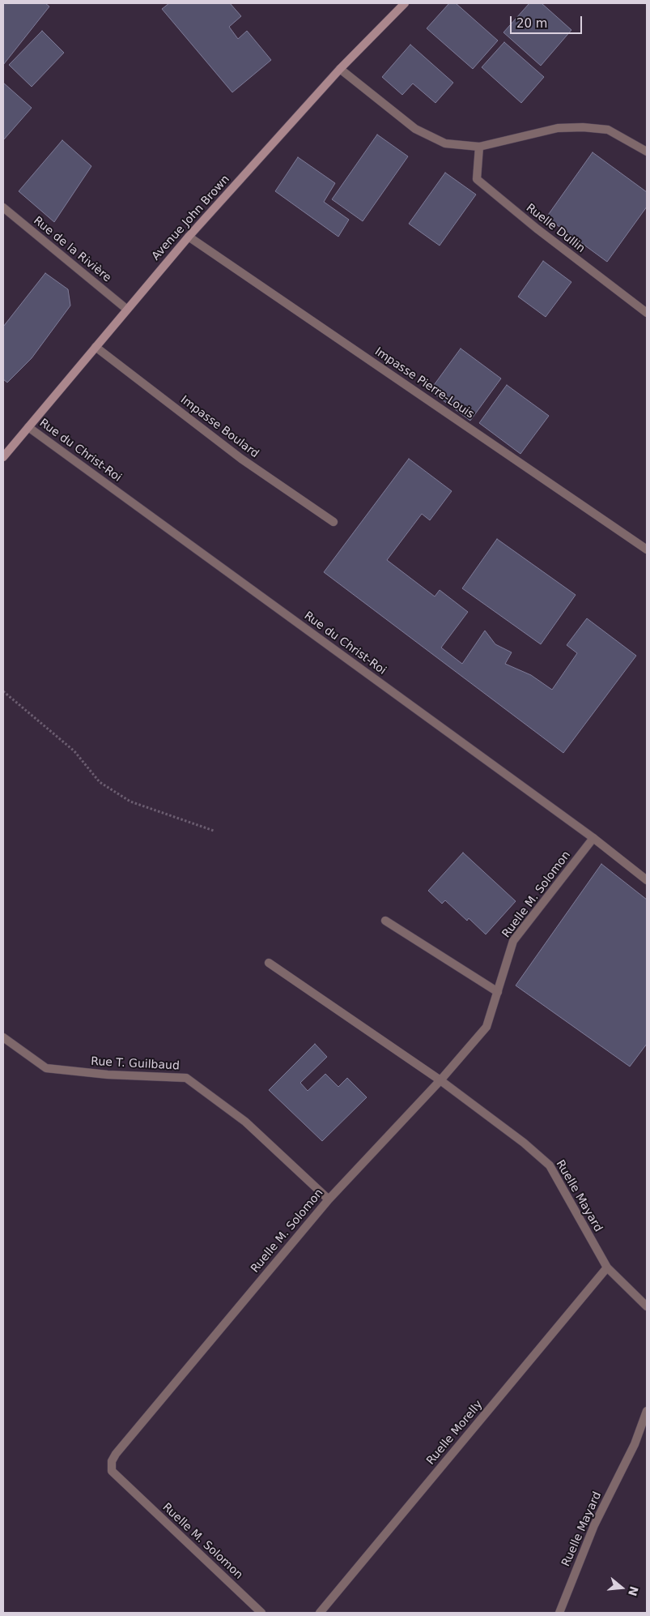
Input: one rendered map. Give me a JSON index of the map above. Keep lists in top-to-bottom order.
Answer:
{
  "streets": {
    "main road": ["Avenue John Brown"],
    "street": [
      "Ruelle Dullin",
      "Rue de la Rivière",
      "Impasse Pierre-Louis",
      "Impasse Boulard",
      "Rue du Christ-Roi",
      "Ruelle M. Solomon",
      "Rue T. Guilbaud",
      "Ruelle Mayard",
      "Ruelle Morelly"
    ]
  },
  "crossings": [
    ["Avenue John Brown", "Rue de la Rivière"],
    ["Avenue John Brown", "Impasse Pierre-Louis"],
    ["Avenue John Brown", "Impasse Boulard"],
    ["Avenue John Brown", "Rue du Christ-Roi"],
    ["Rue du Christ-Roi", "Ruelle M. Solomon"],
    ["Ruelle M. Solomon", "Rue T. Guilbaud"],
    ["Ruelle M. Solomon", "Ruelle Mayard"],
    ["Ruelle Mayard", "Ruelle Morelly"]
  ],
  "scale_bar": "20 m",
  "north": "right"
}
